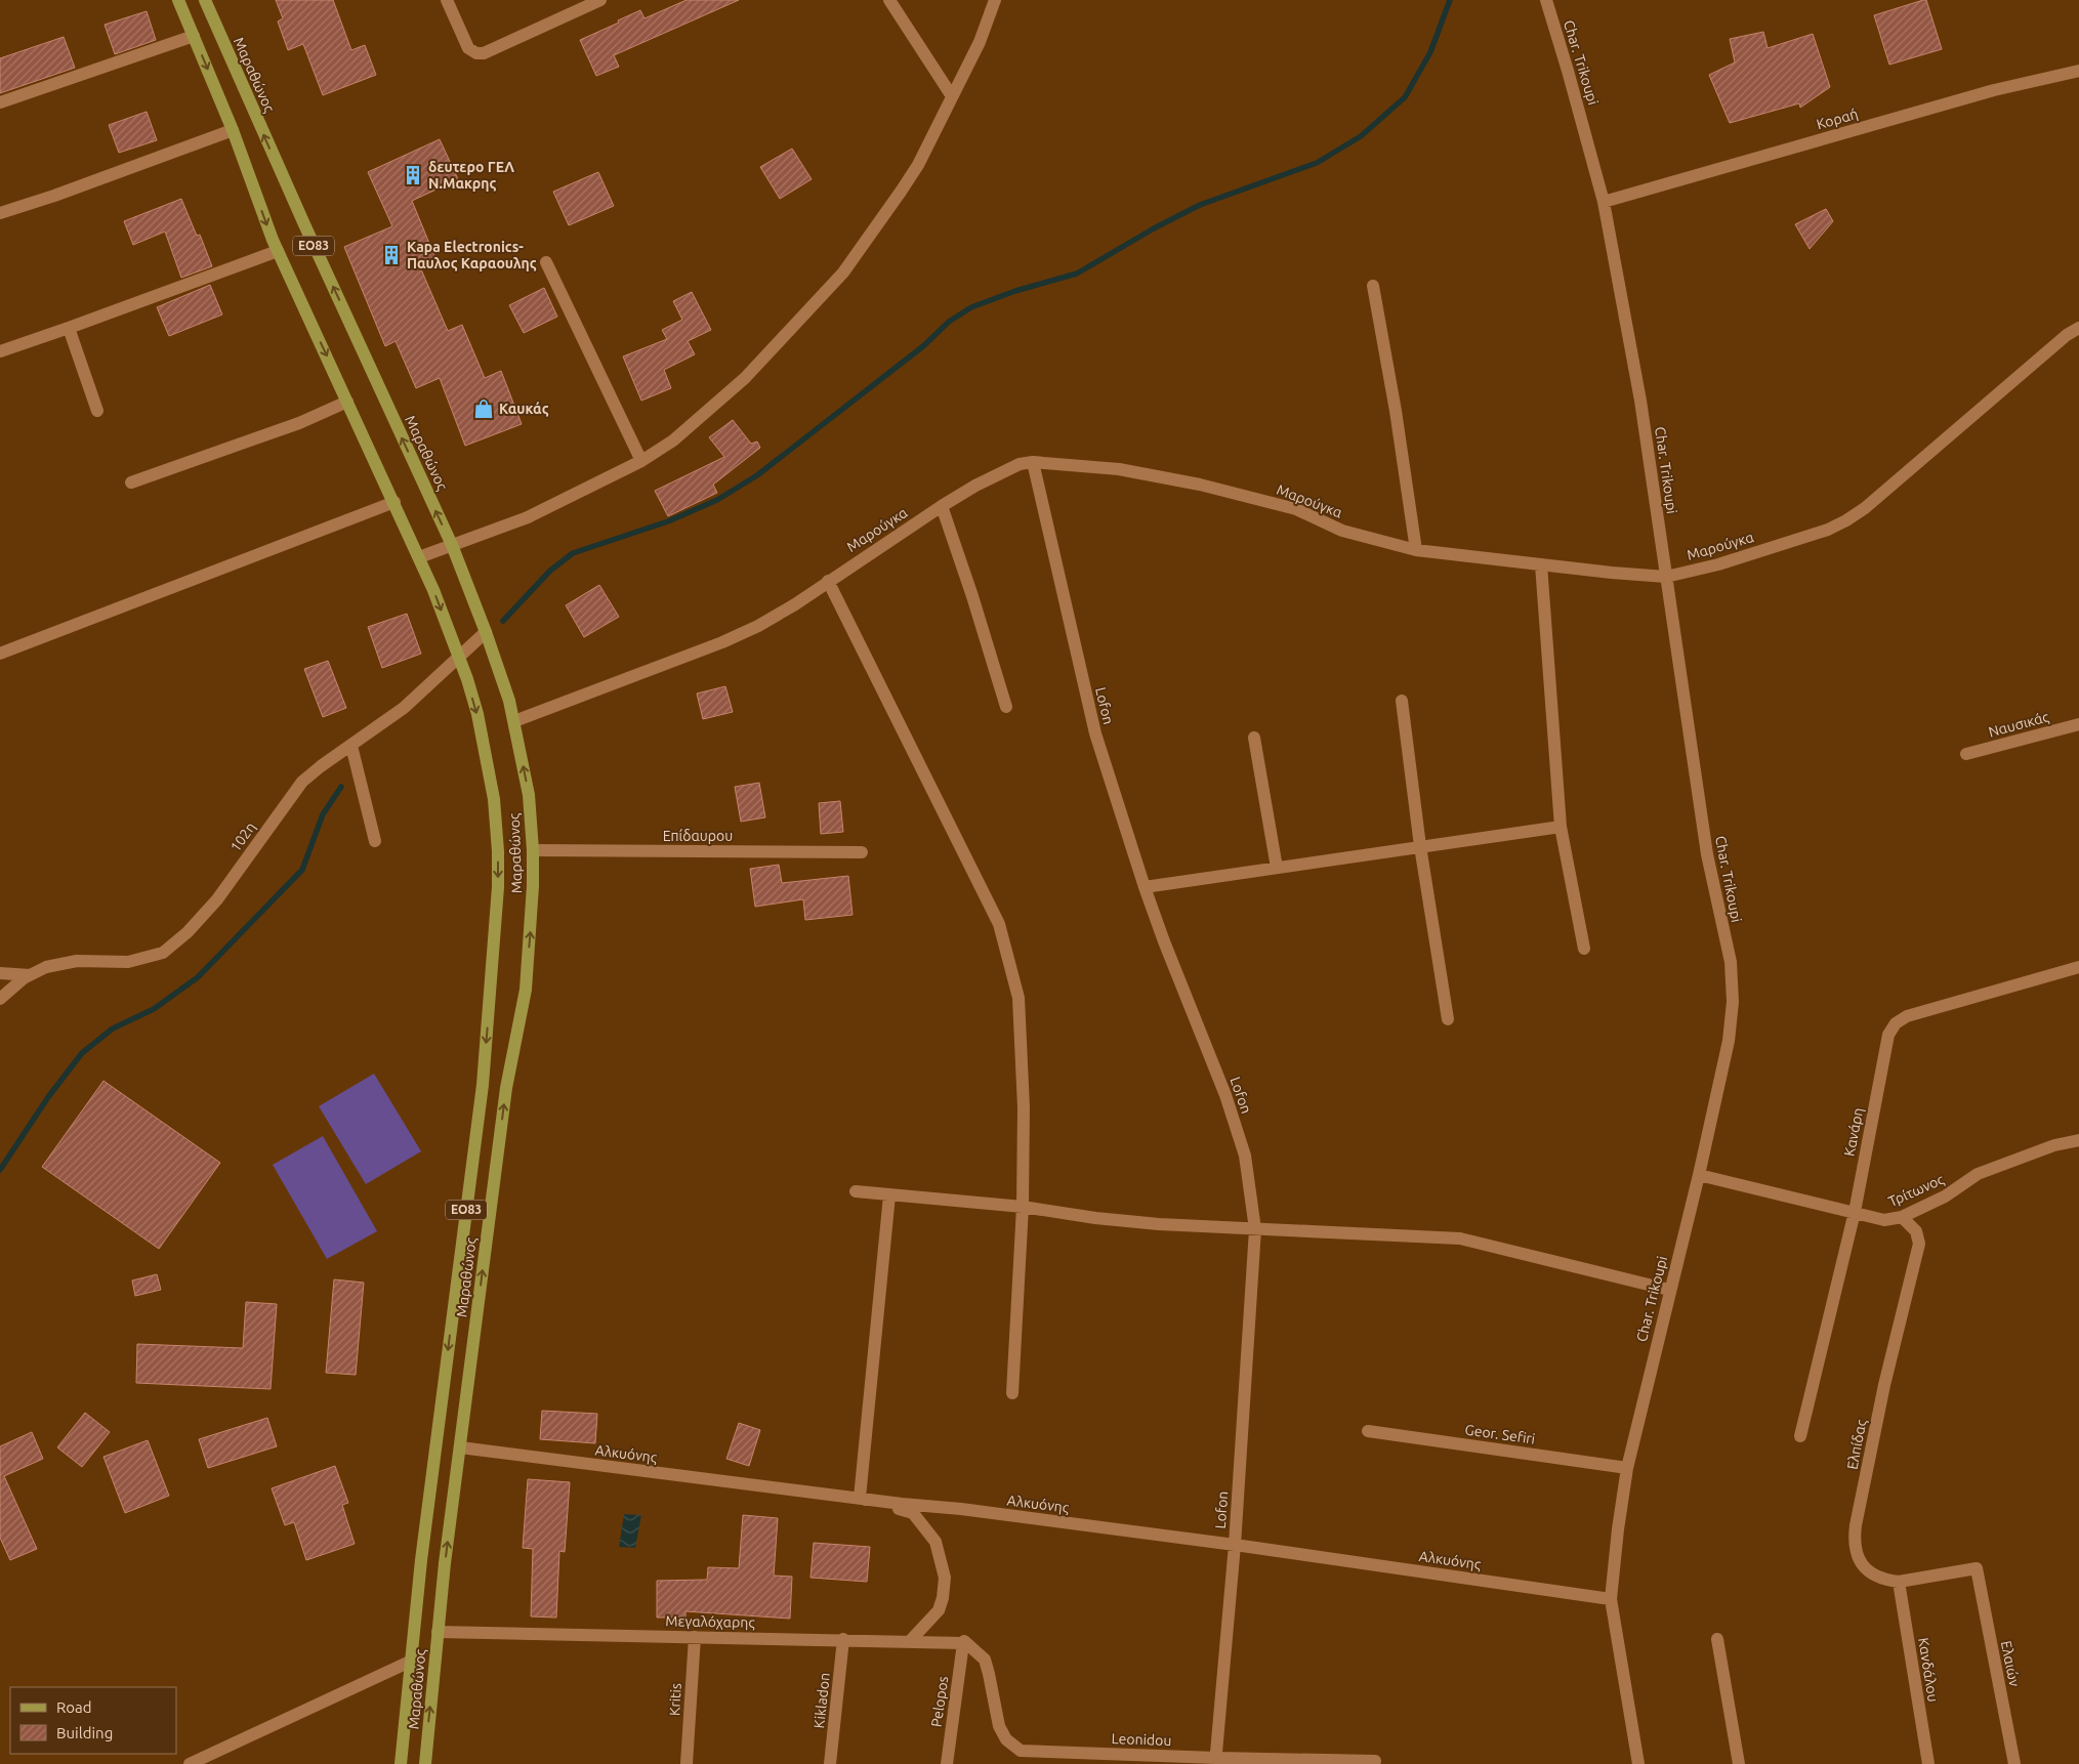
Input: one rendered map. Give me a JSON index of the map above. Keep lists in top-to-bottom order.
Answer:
{
  "streets": {
    "main road": ["Μαραθώνος", "ΕΟ83"],
    "street": [
      "Char. Trikoupi",
      "Κοραή",
      "Μαρούγκα",
      "Lofon",
      "Ναυσικάς",
      "Επίδαυρου",
      "102η",
      "Κανάρη",
      "Τρίτωνος",
      "Geor. Sefiri",
      "Ελπίδας",
      "Αλκυόνης",
      "Μεγαλόχαρης",
      "Ελαιών",
      "Κανδάλου",
      "Kritis",
      "Kikladon",
      "Pelopos",
      "Leonidou"
    ]
  },
  "crossings": [
    ["Char. Trikoupi", "Κοραή"],
    ["Char. Trikoupi", "Μαρούγκα"],
    ["Char. Trikoupi", "Τρίτωνος"],
    ["Char. Trikoupi", "Geor. Sefiri"],
    ["Char. Trikoupi", "Αλκυόνης"],
    ["Μαραθώνος", "Μαρούγκα"],
    ["Μαραθώνος", "Επίδαυρου"],
    ["Μαραθώνος", "102η"],
    ["Μαραθώνος", "Αλκυόνης"],
    ["Μαραθώνος", "Μεγαλόχαρης"],
    ["Μαρούγκα", "Lofon"],
    ["Lofon", "Αλκυόνης"],
    ["Lofon", "Leonidou"],
    ["Κανάρη", "Τρίτωνος"],
    ["Τρίτωνος", "Ελπίδας"],
    ["Ελπίδας", "Ελαιών"],
    ["Ελπίδας", "Κανδάλου"],
    ["Μεγαλόχαρης", "Kritis"],
    ["Μεγαλόχαρης", "Kikladon"],
    ["Μεγαλόχαρης", "Pelopos"],
    ["Μεγαλόχαρης", "Leonidou"]
  ],
  "places": {
    "building": ["δευτερο ΓΕΛ Ν.Μακρης", "Kapa Electronics- Παυλος Καραουλης"],
    "shop": ["Καυκάς"]
  },
  "legend": ["Road", "Building"]
}
